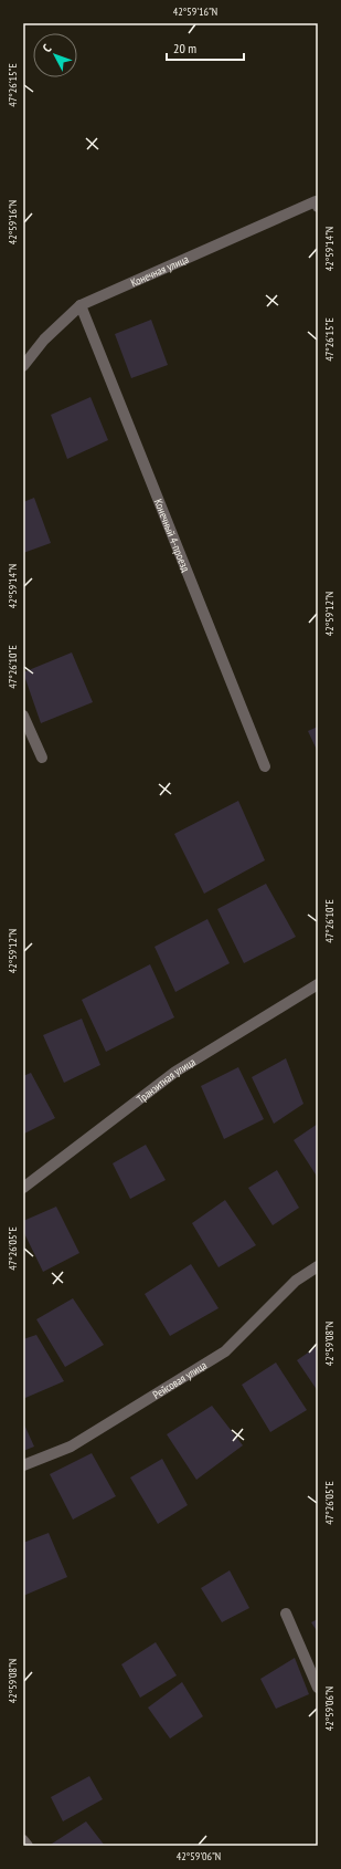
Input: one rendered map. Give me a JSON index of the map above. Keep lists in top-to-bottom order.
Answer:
{
  "streets": {
    "street": [
      "Конечная улица",
      "Конечный 4-проезд",
      "Транзитная улица",
      "Рейсовая улица"
    ]
  },
  "crossings": [
    ["Конечная улица", "Конечный 4-проезд"]
  ],
  "scale_bar": "20 m",
  "north": "top left",
  "coordinates": [
    "42°59'16\"N",
    "47°26'15\"E",
    "42°59'14\"N",
    "42°59'12\"N",
    "47°26'10\"E",
    "47°26'05\"E",
    "42°59'08\"N",
    "42°59'06\"N"
  ]
}
